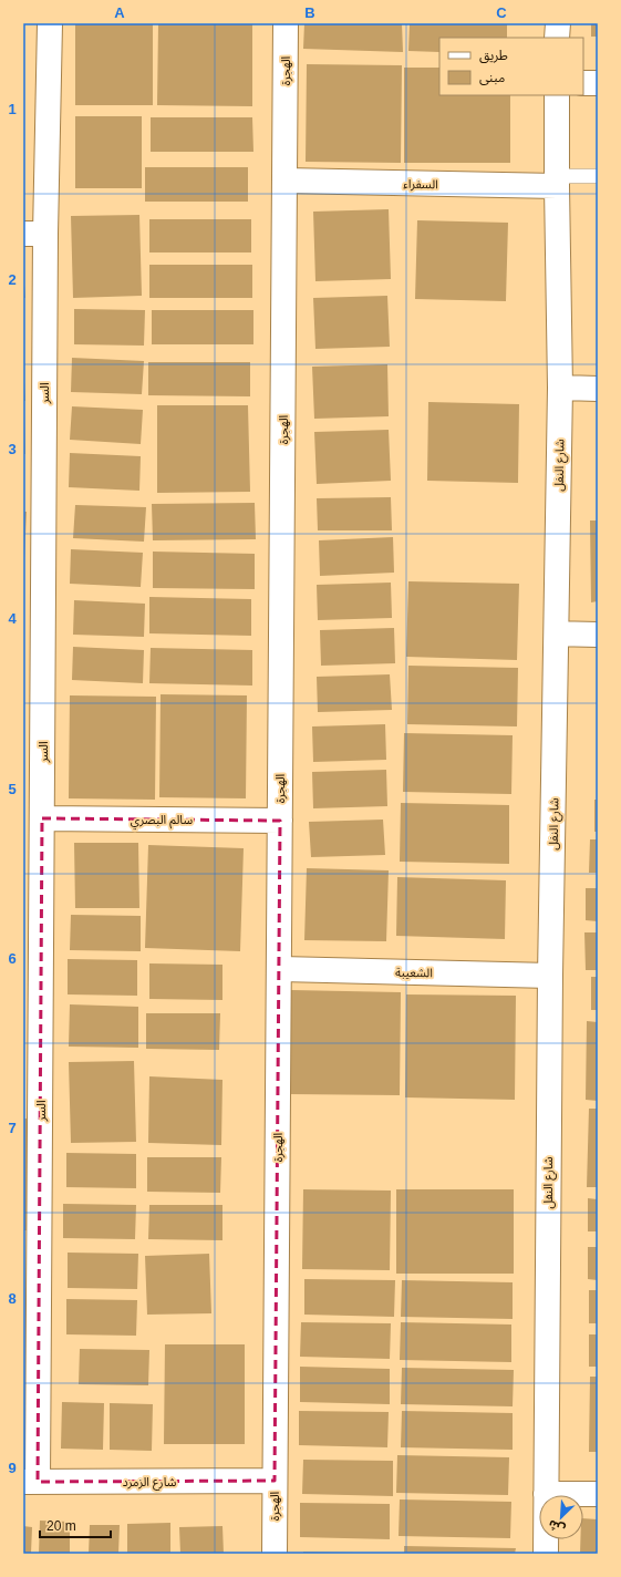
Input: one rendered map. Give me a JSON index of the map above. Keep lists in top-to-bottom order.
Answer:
{
  "streets": {
    "street": [
      "الهجرة",
      "السفراء",
      "السر",
      "شارع النفل",
      "سالم البصري",
      "الشعيبة",
      "شارع الزمرد"
    ]
  },
  "crossings": [
    ["الهجرة", "السفراء"],
    ["الهجرة", "سالم البصري"],
    ["الهجرة", "الشعيبة"],
    ["الهجرة", "شارع الزمرد"],
    ["السفراء", "شارع النفل"],
    ["السر", "سالم البصري"],
    ["السر", "شارع الزمرد"],
    ["شارع النفل", "الشعيبة"]
  ],
  "legend": ["طريق", "مبنى"],
  "scale_bar": "20 m",
  "north": "bottom left",
  "grid": {
    "columns": ["A", "B", "C"],
    "rows": [
      "1",
      "2",
      "3",
      "4",
      "5",
      "6",
      "7",
      "8",
      "9"
    ]
  }
}
